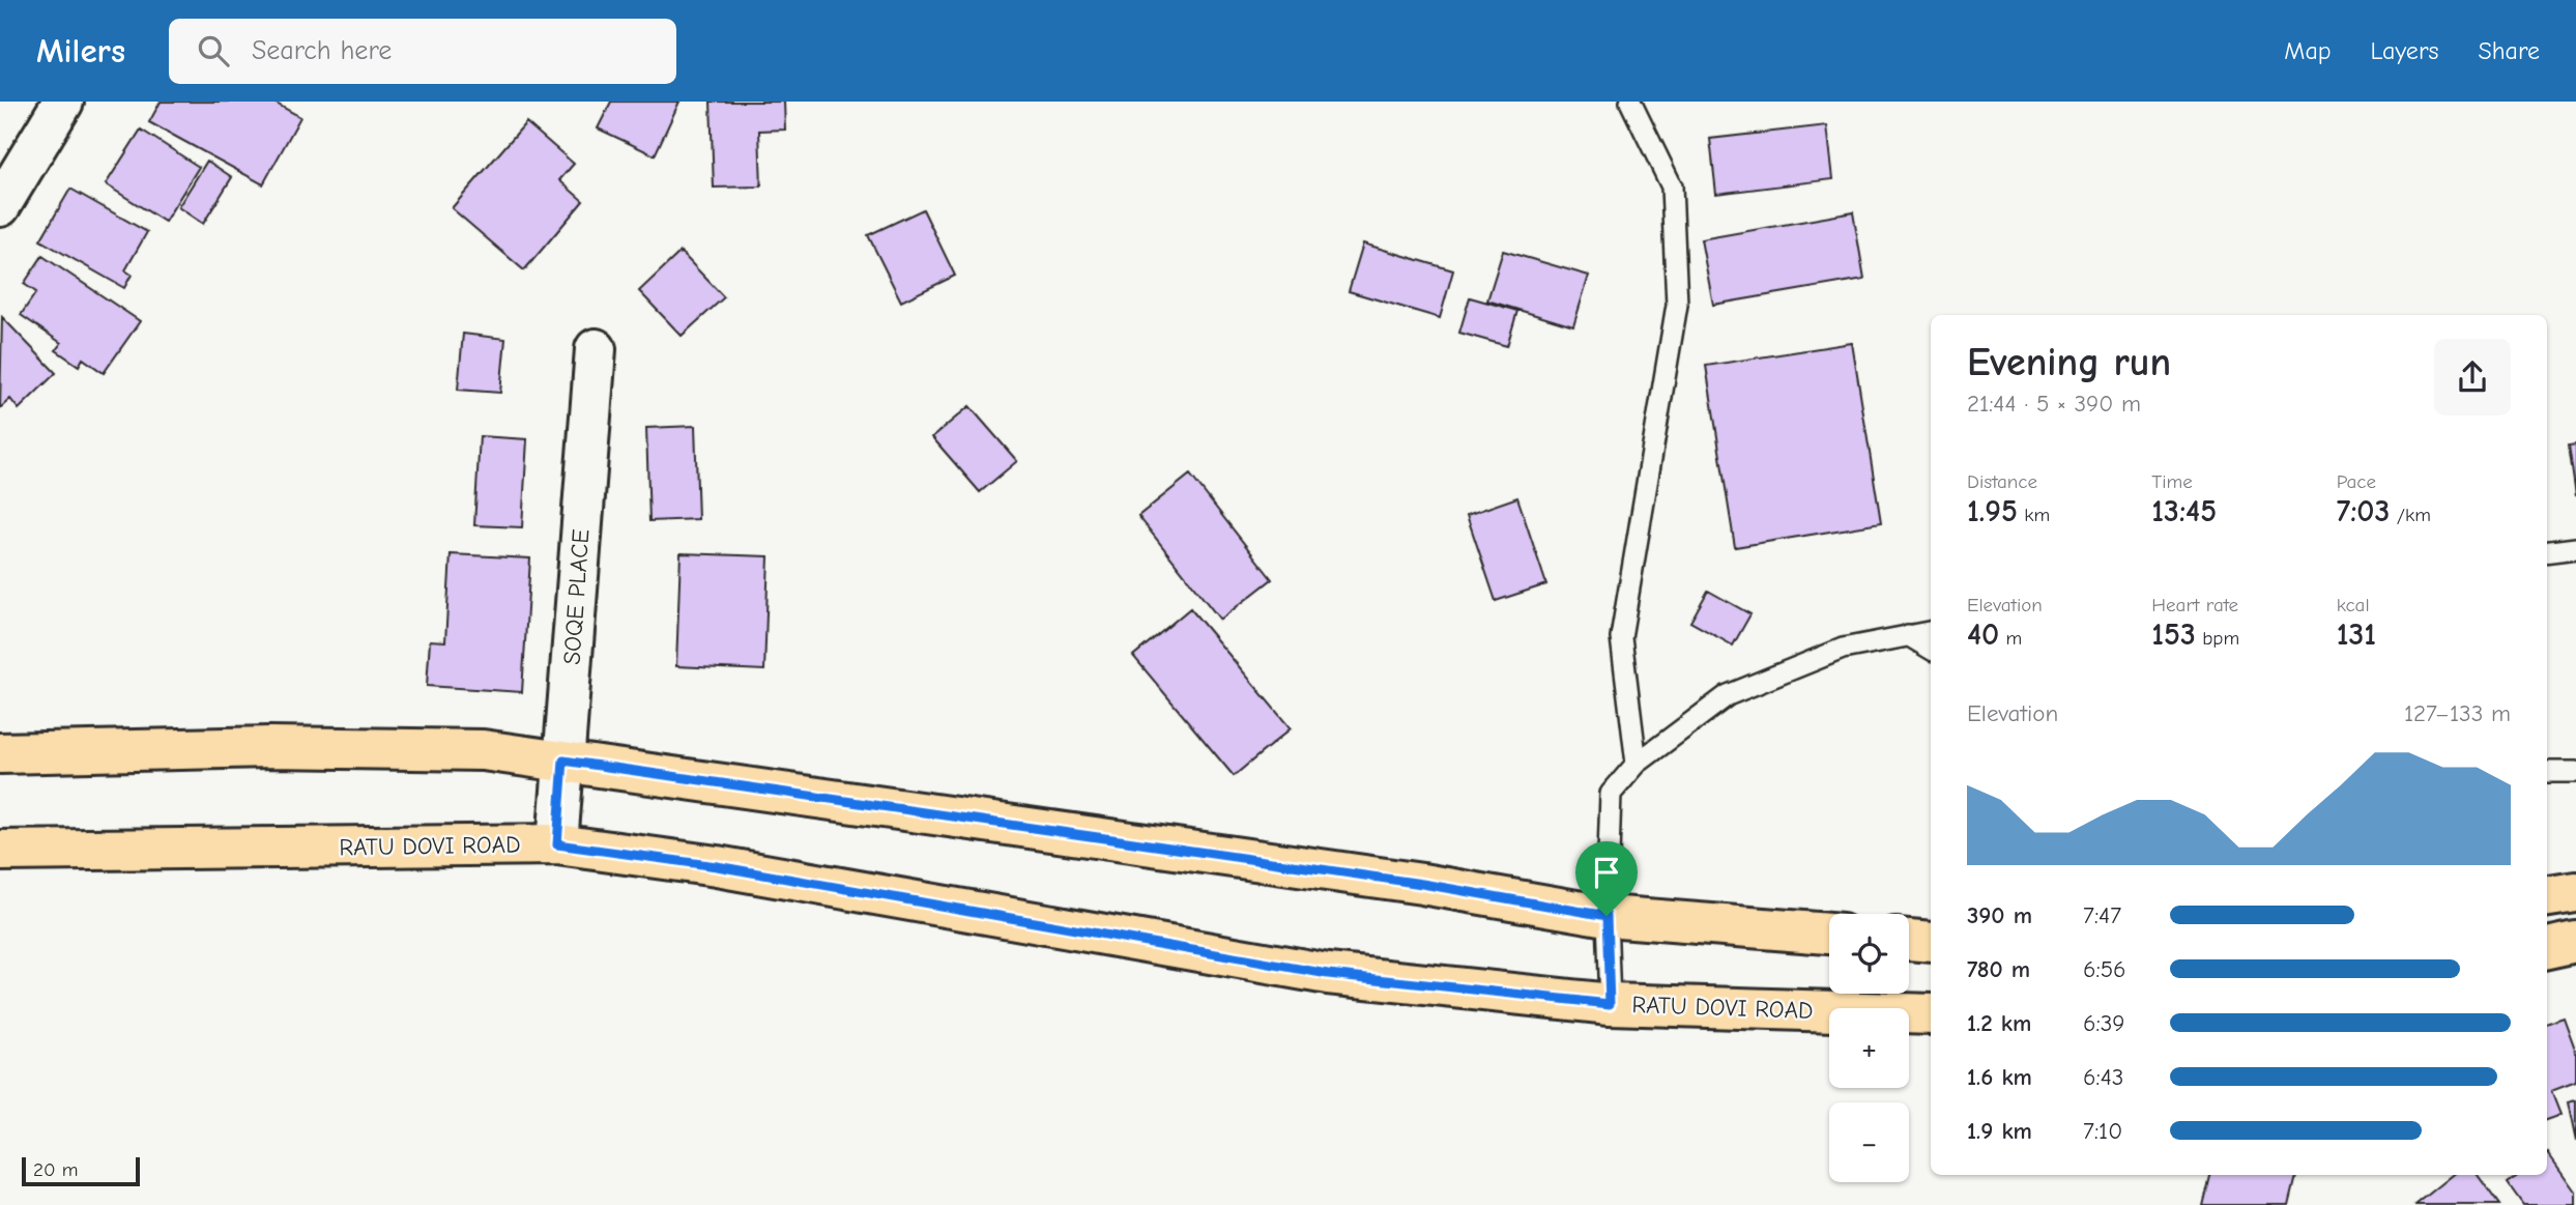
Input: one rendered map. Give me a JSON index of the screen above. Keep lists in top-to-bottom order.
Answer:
{
  "streets": {
    "main road": ["RATU DOVI ROAD"],
    "street": ["SOQE PLACE"]
  },
  "crossings": [
    ["SOQE PLACE", "RATU DOVI ROAD"]
  ],
  "scale_bar": "20 m",
  "page": {
    "header": "Milers",
    "search": "Search here",
    "nav": ["Map", "Layers", "Share"],
    "heading": ["Evening run", "21:44 · 5 × 390 m"],
    "stats": [
      ["Distance", "1.95 km"],
      ["Time", "13:45"],
      ["Pace", "7:03 /km"],
      ["Elevation", "40 m"],
      ["Heart rate", "153 bpm"],
      ["kcal", "131"]
    ],
    "chart": ["Elevation", "127–133 m"],
    "list": [
      {
        "name": "390 m",
        "note": "7:47"
      },
      {
        "name": "780 m",
        "note": "6:56"
      },
      {
        "name": "1.2 km",
        "note": "6:39"
      },
      {
        "name": "1.6 km",
        "note": "6:43"
      },
      {
        "name": "1.9 km",
        "note": "7:10"
      }
    ],
    "map_buttons": ["+", "−"],
    "scale": "20 m"
  }
}
